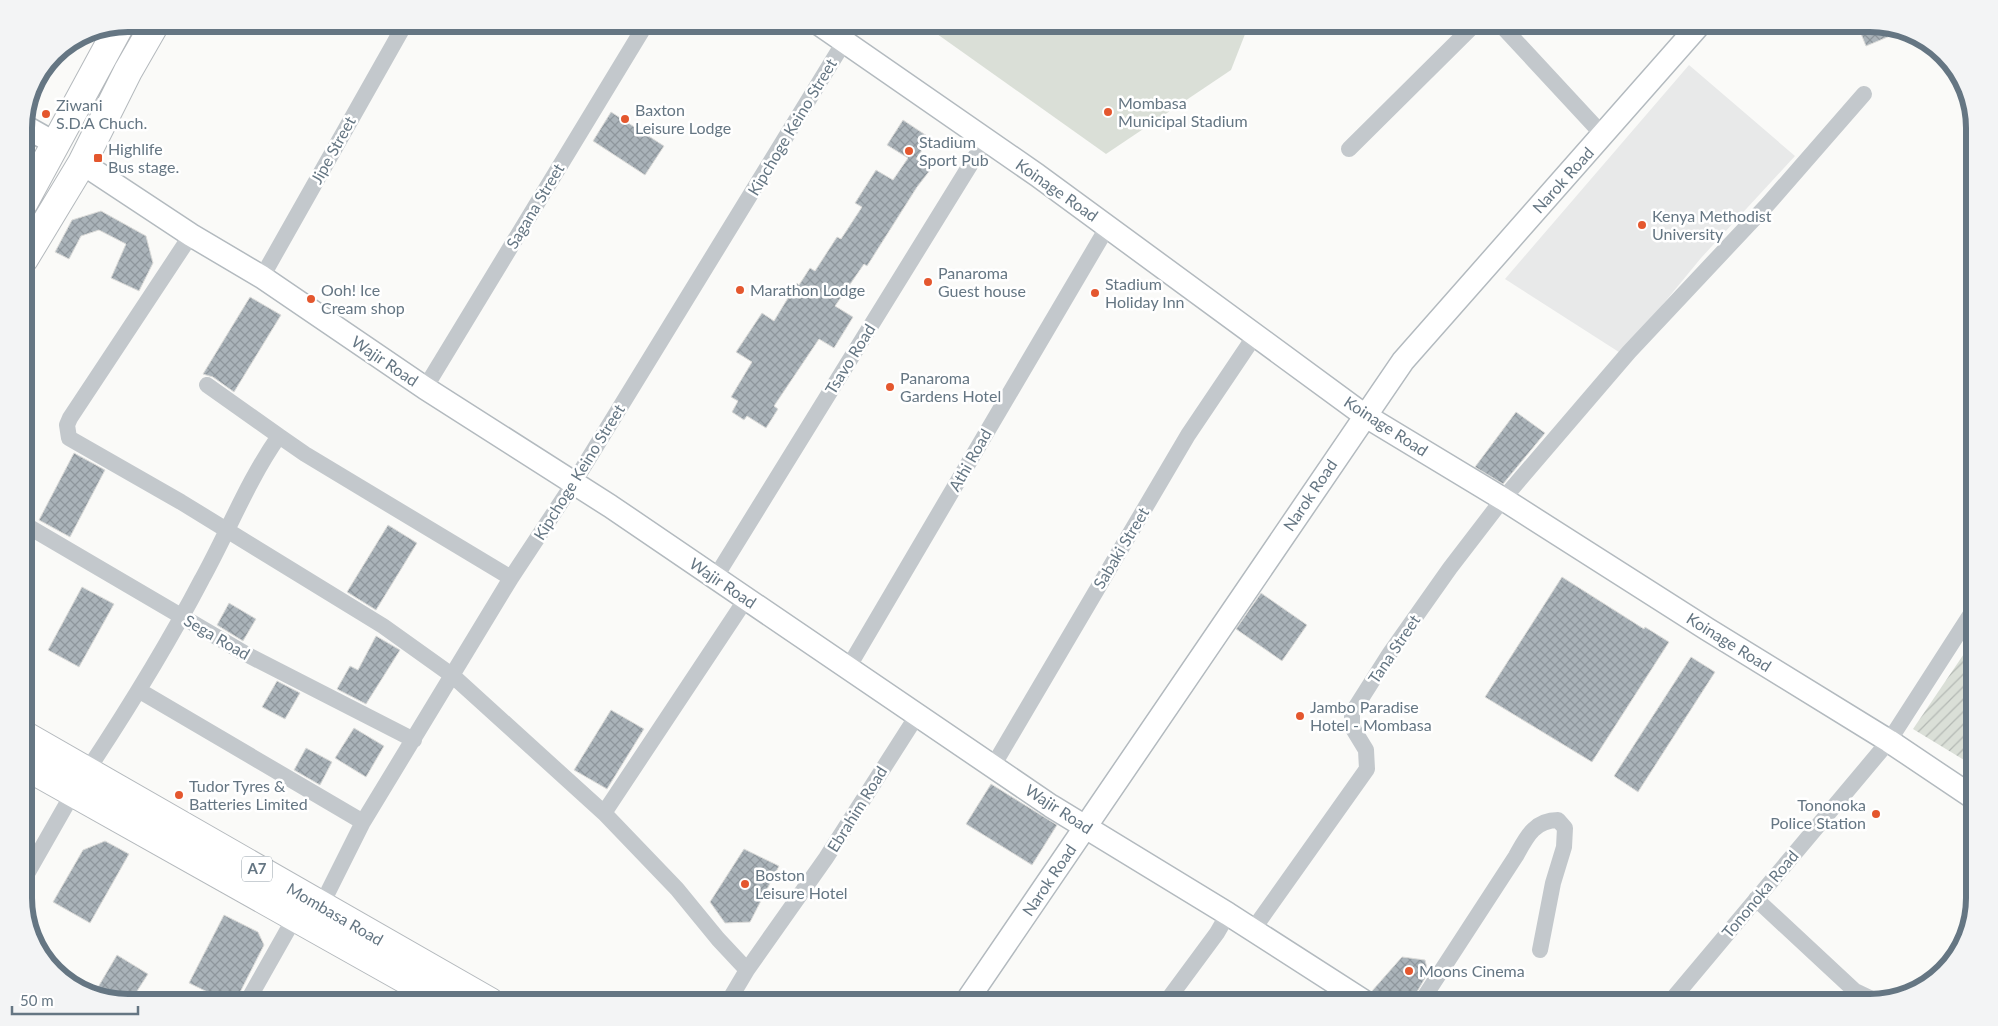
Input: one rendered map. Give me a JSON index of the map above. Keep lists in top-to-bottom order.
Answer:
{
  "streets": {
    "highway": ["A7", "Mombasa Road"],
    "street": [
      "Kipchoge Keino Street",
      "Jipe Street",
      "Narok Road",
      "Koinage Road",
      "Sagana Street",
      "Tsavo Road",
      "Wajir Road",
      "Athi Road",
      "Sabaki Street",
      "Sega Road",
      "Tana Street",
      "Ebrahim Road",
      "Tononoka Road"
    ]
  },
  "crossings": [
    ["Kipchoge Keino Street", "Koinage Road"],
    ["Kipchoge Keino Street", "Wajir Road"],
    ["Kipchoge Keino Street", "Sega Road"],
    ["Kipchoge Keino Street", "Mombasa Road"],
    ["Jipe Street", "Wajir Road"],
    ["Narok Road", "Koinage Road"],
    ["Narok Road", "Wajir Road"],
    ["Koinage Road", "Tsavo Road"],
    ["Koinage Road", "Athi Road"],
    ["Koinage Road", "Sabaki Street"],
    ["Koinage Road", "Tana Street"],
    ["Koinage Road", "Tononoka Road"],
    ["Sagana Street", "Wajir Road"],
    ["Tsavo Road", "Wajir Road"],
    ["Wajir Road", "Athi Road"],
    ["Wajir Road", "Sabaki Street"],
    ["Wajir Road", "Tana Street"],
    ["Wajir Road", "Ebrahim Road"]
  ],
  "places": {
    "other": [
      "Mombasa Municipal Stadium",
      "Ziwani S.D.A Chuch.",
      "Baxton Leisure Lodge",
      "Stadium Sport Pub",
      "Kenya Methodist University",
      "Panaroma Guest house",
      "Marathon Lodge",
      "Stadium Holiday Inn",
      "Ooh! Ice Cream shop",
      "Panaroma Gardens Hotel",
      "Jambo Paradise Hotel - Mombasa",
      "Tudor Tyres & Batteries Limited",
      "Tononoka Police Station",
      "Boston Leisure Hotel",
      "Moons Cinema"
    ],
    "transit": ["Highlife Bus stage."]
  },
  "scale_bar": "50 m"
}
